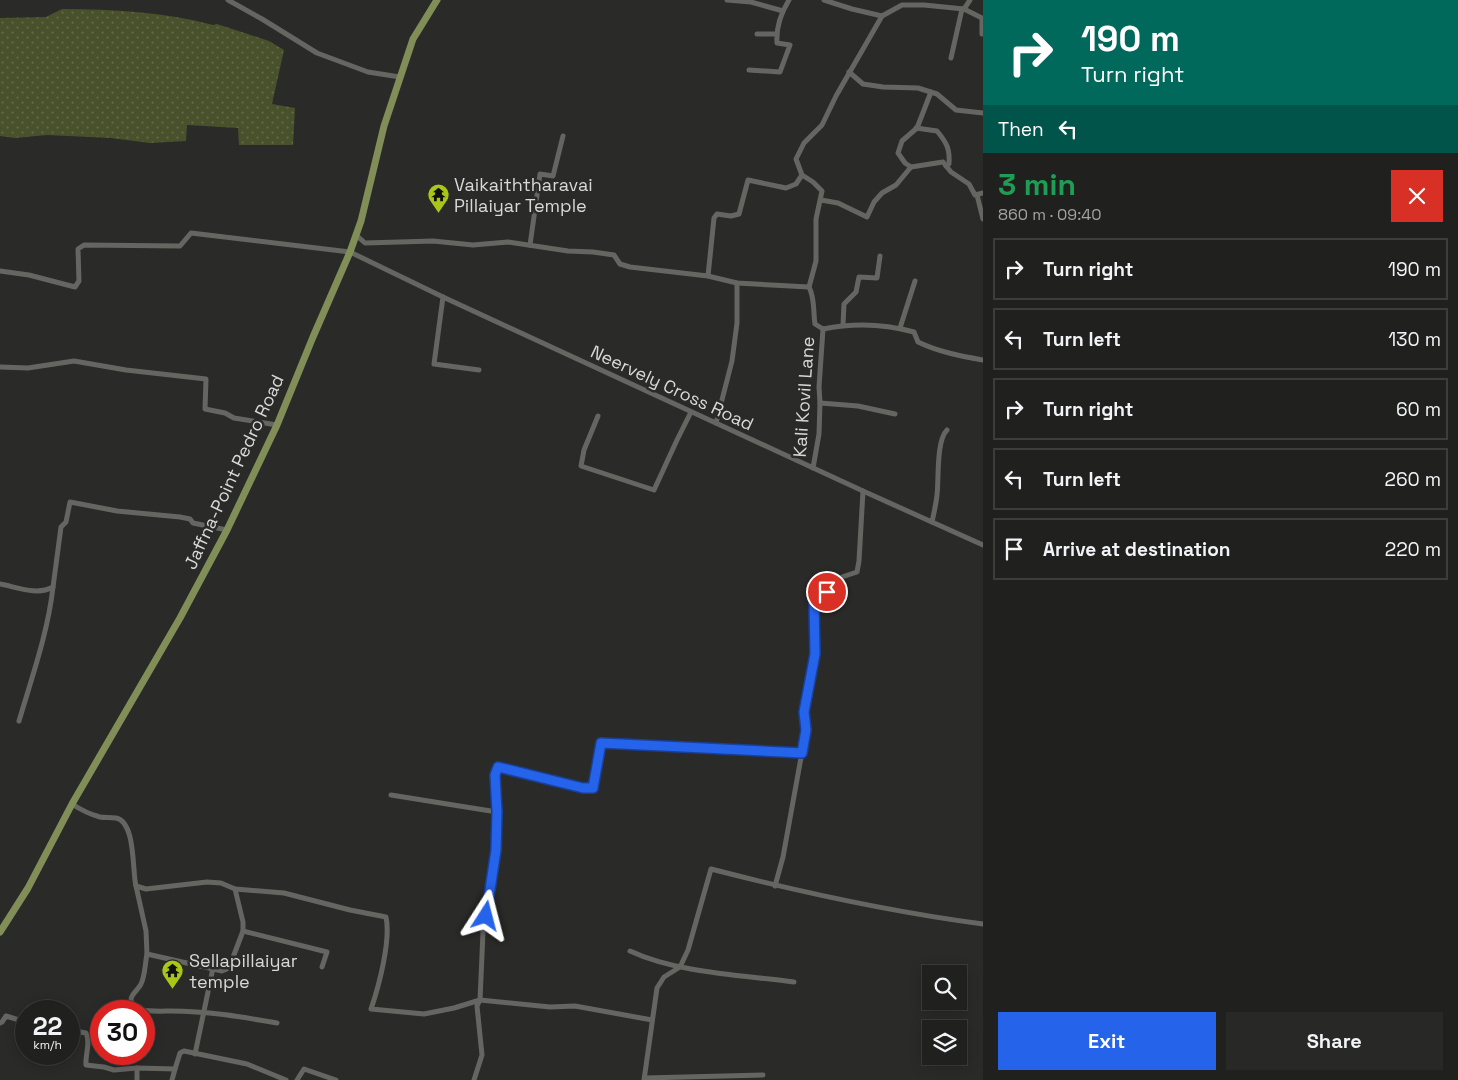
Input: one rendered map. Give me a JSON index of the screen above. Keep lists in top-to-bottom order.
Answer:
{
  "streets": {
    "main road": ["Jaffna-Point Pedro Road"],
    "street": ["Neervely Cross Road", "Kali Kovil Lane"]
  },
  "crossings": [
    ["Neervely Cross Road", "Kali Kovil Lane"],
    ["Neervely Cross Road", "Jaffna-Point Pedro Road"]
  ],
  "places": {
    "temple": ["Vaikaiththaravai Pillaiyar Temple", "Sellapillaiyar temple"]
  },
  "page": {
    "turn": ["190 m", "Turn right"],
    "then": "Then",
    "heading": ["3 min", "860 m · 09:40"],
    "list": [
      {
        "name": "Turn right",
        "value": "190 m"
      },
      {
        "name": "Turn left",
        "value": "130 m"
      },
      {
        "name": "Turn right",
        "value": "60 m"
      },
      {
        "name": "Turn left",
        "value": "260 m"
      },
      {
        "name": "Arrive at destination",
        "value": "220 m"
      }
    ],
    "speed": "22 km/h",
    "limit": "30",
    "buttons": ["Exit", "Share"]
  }
}
